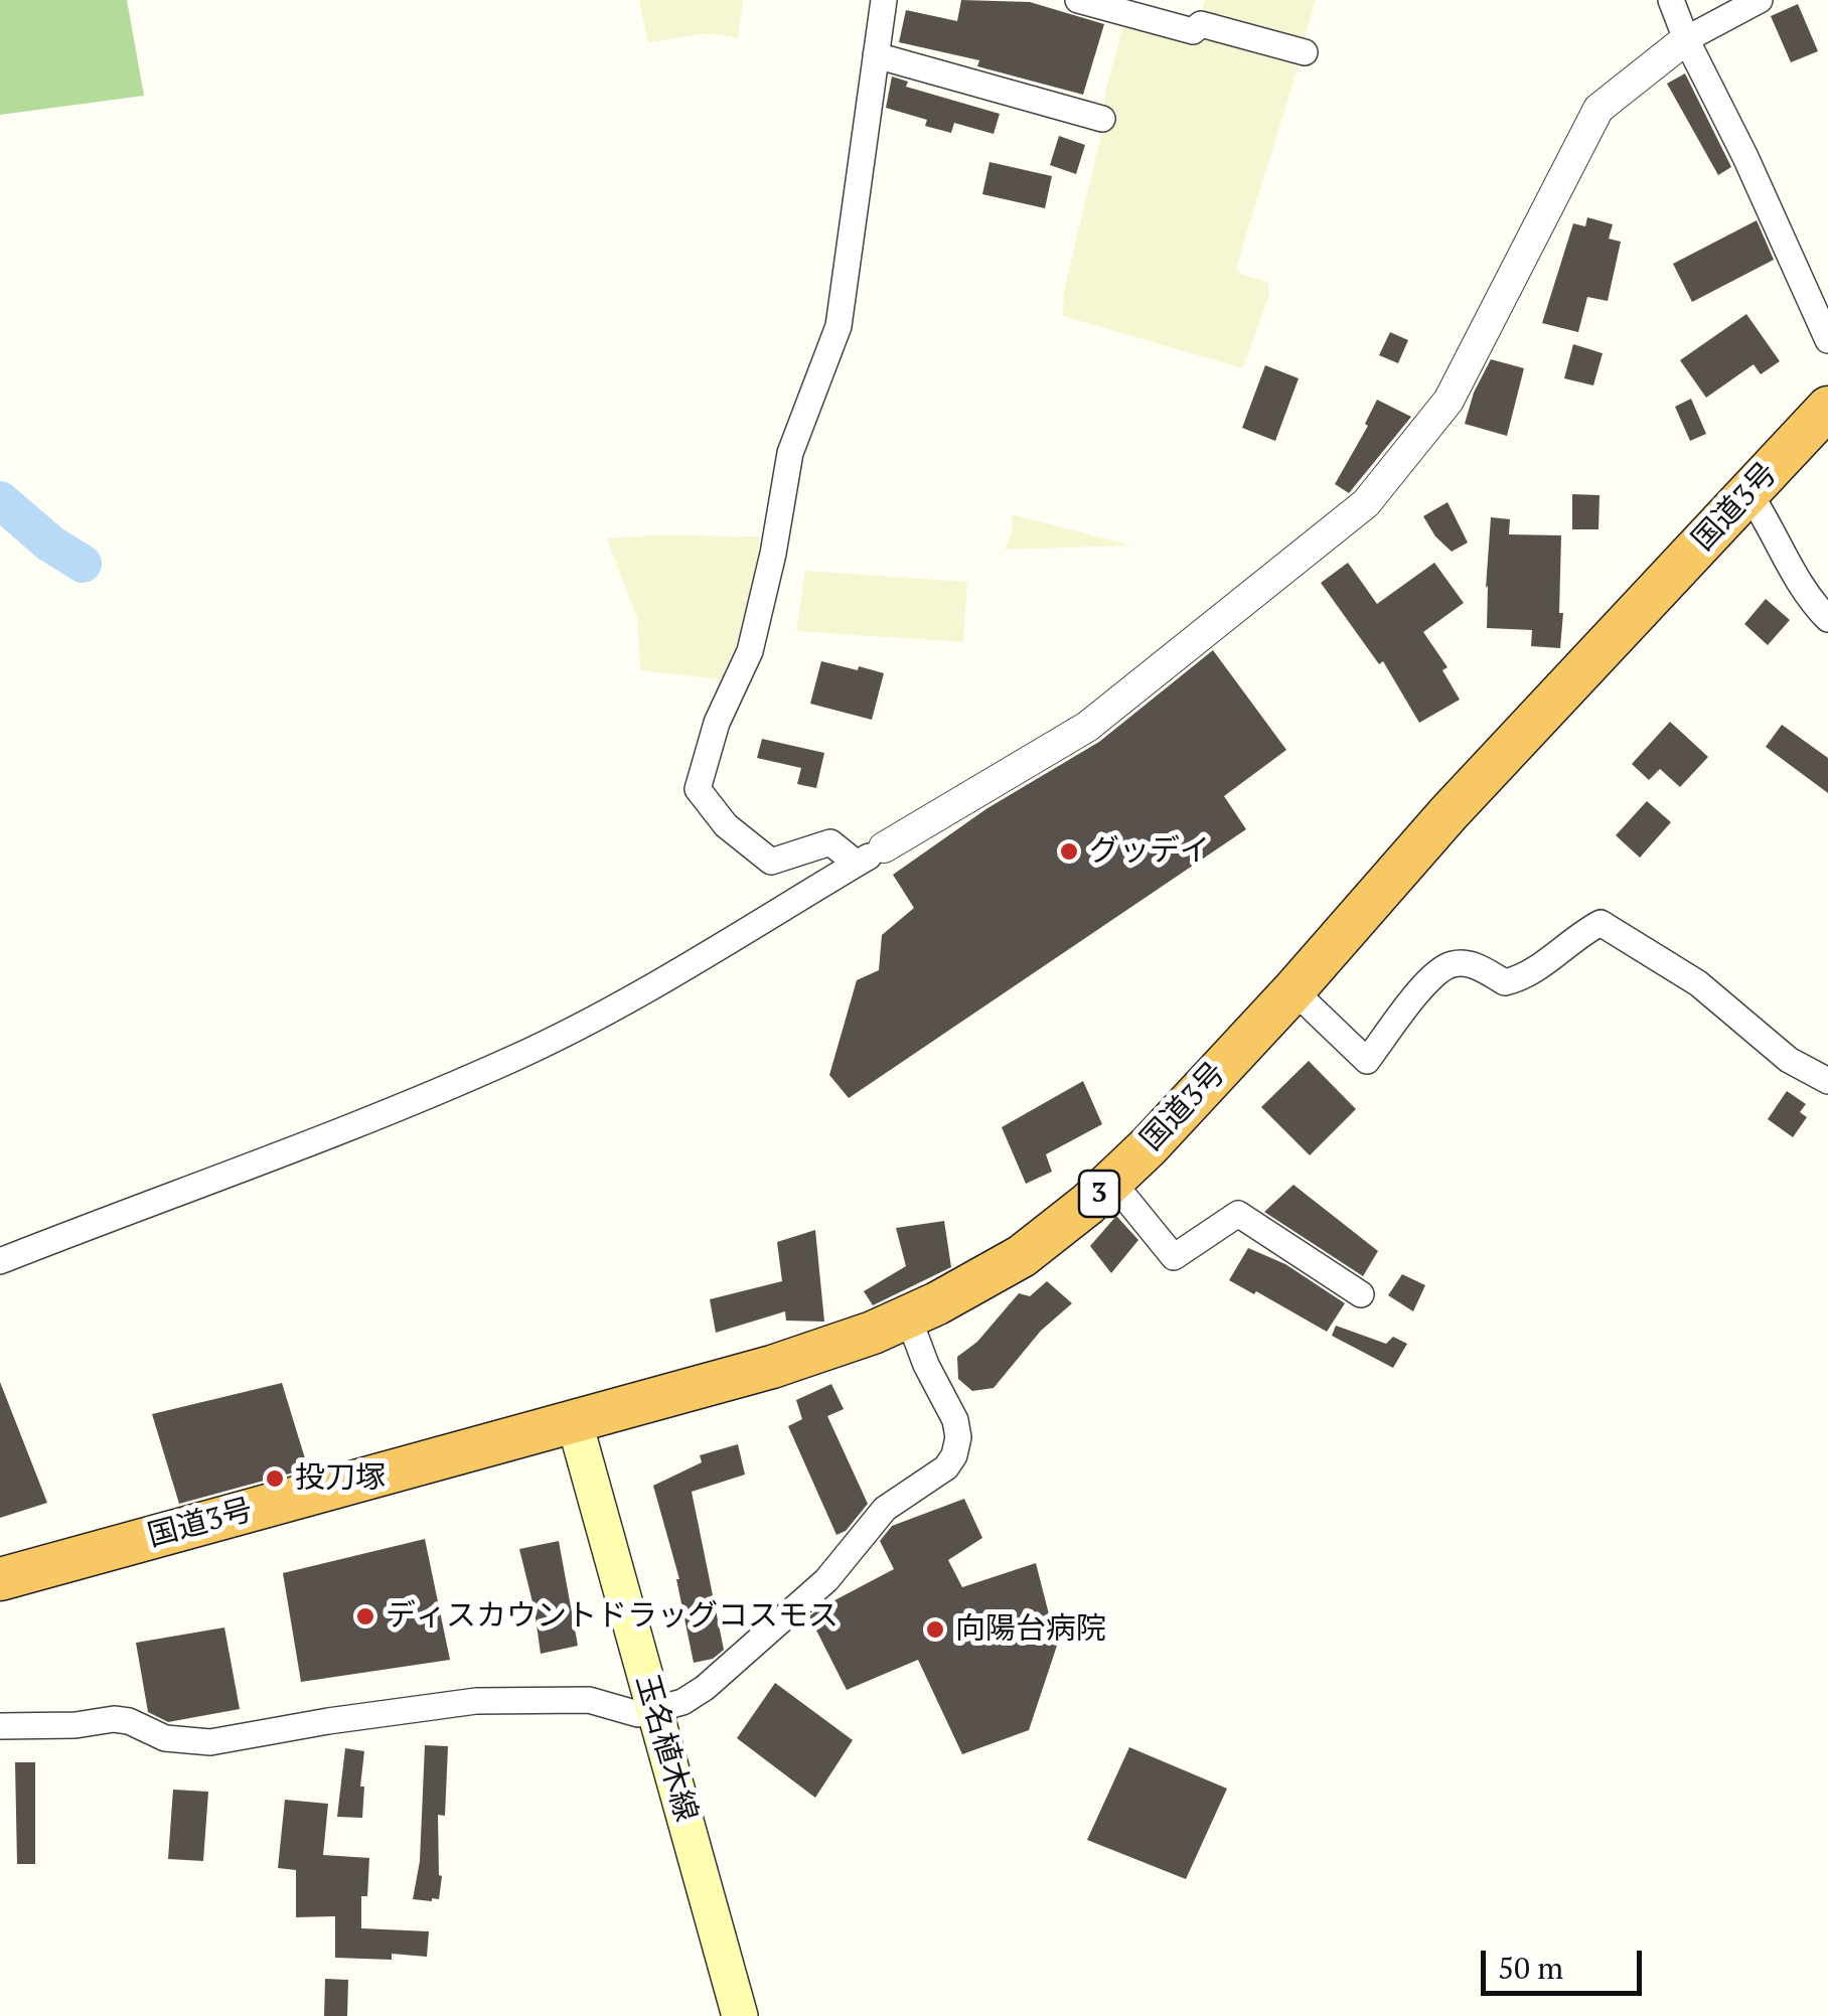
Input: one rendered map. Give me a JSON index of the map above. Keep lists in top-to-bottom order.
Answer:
{
  "streets": {
    "highway": ["国道3号", "3"],
    "main road": ["玉名植木線"]
  },
  "crossings": [
    ["国道3号", "玉名植木線"]
  ],
  "places": [
    "グッデイ",
    "投刀塚",
    "ディスカウントドラッグコスモス",
    "向陽台病院"
  ],
  "scale_bar": "50 m"
}
